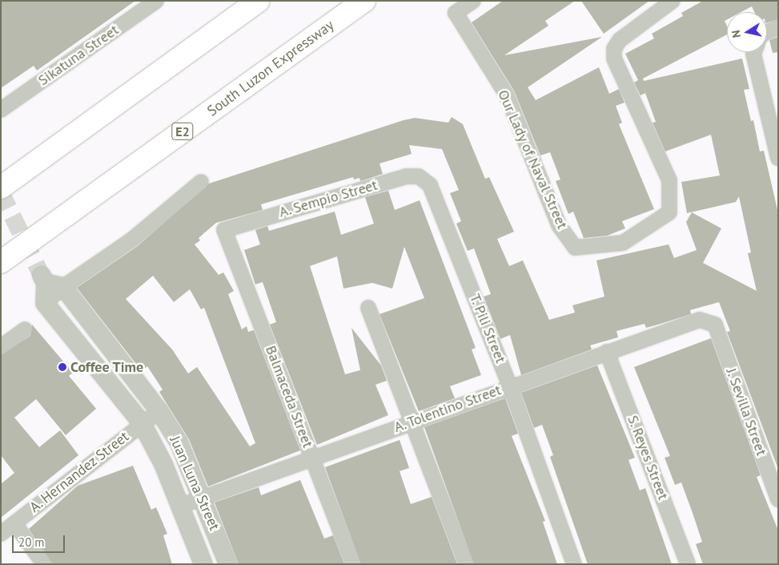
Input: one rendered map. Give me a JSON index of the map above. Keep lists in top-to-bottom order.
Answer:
{
  "streets": {
    "highway": ["South Luzon Expressway", "E2"],
    "street": [
      "Sikatuna Street",
      "Our Lady of Naval Street",
      "A. Sempio Street",
      "T. Pili Street",
      "Balmaceda Street",
      "A. Tolentino Street",
      "J. Sevilla Street",
      "S. Reyes Street",
      "A. Hernandez Street",
      "Juan Luna Street"
    ]
  },
  "crossings": [
    ["A. Sempio Street", "T. Pili Street"],
    ["A. Sempio Street", "Balmaceda Street"],
    ["T. Pili Street", "A. Tolentino Street"],
    ["Balmaceda Street", "A. Tolentino Street"],
    ["A. Tolentino Street", "J. Sevilla Street"],
    ["A. Tolentino Street", "S. Reyes Street"],
    ["A. Tolentino Street", "Juan Luna Street"],
    ["A. Hernandez Street", "Juan Luna Street"]
  ],
  "places": ["Coffee Time"],
  "scale_bar": "20 m",
  "north": "left"
}
